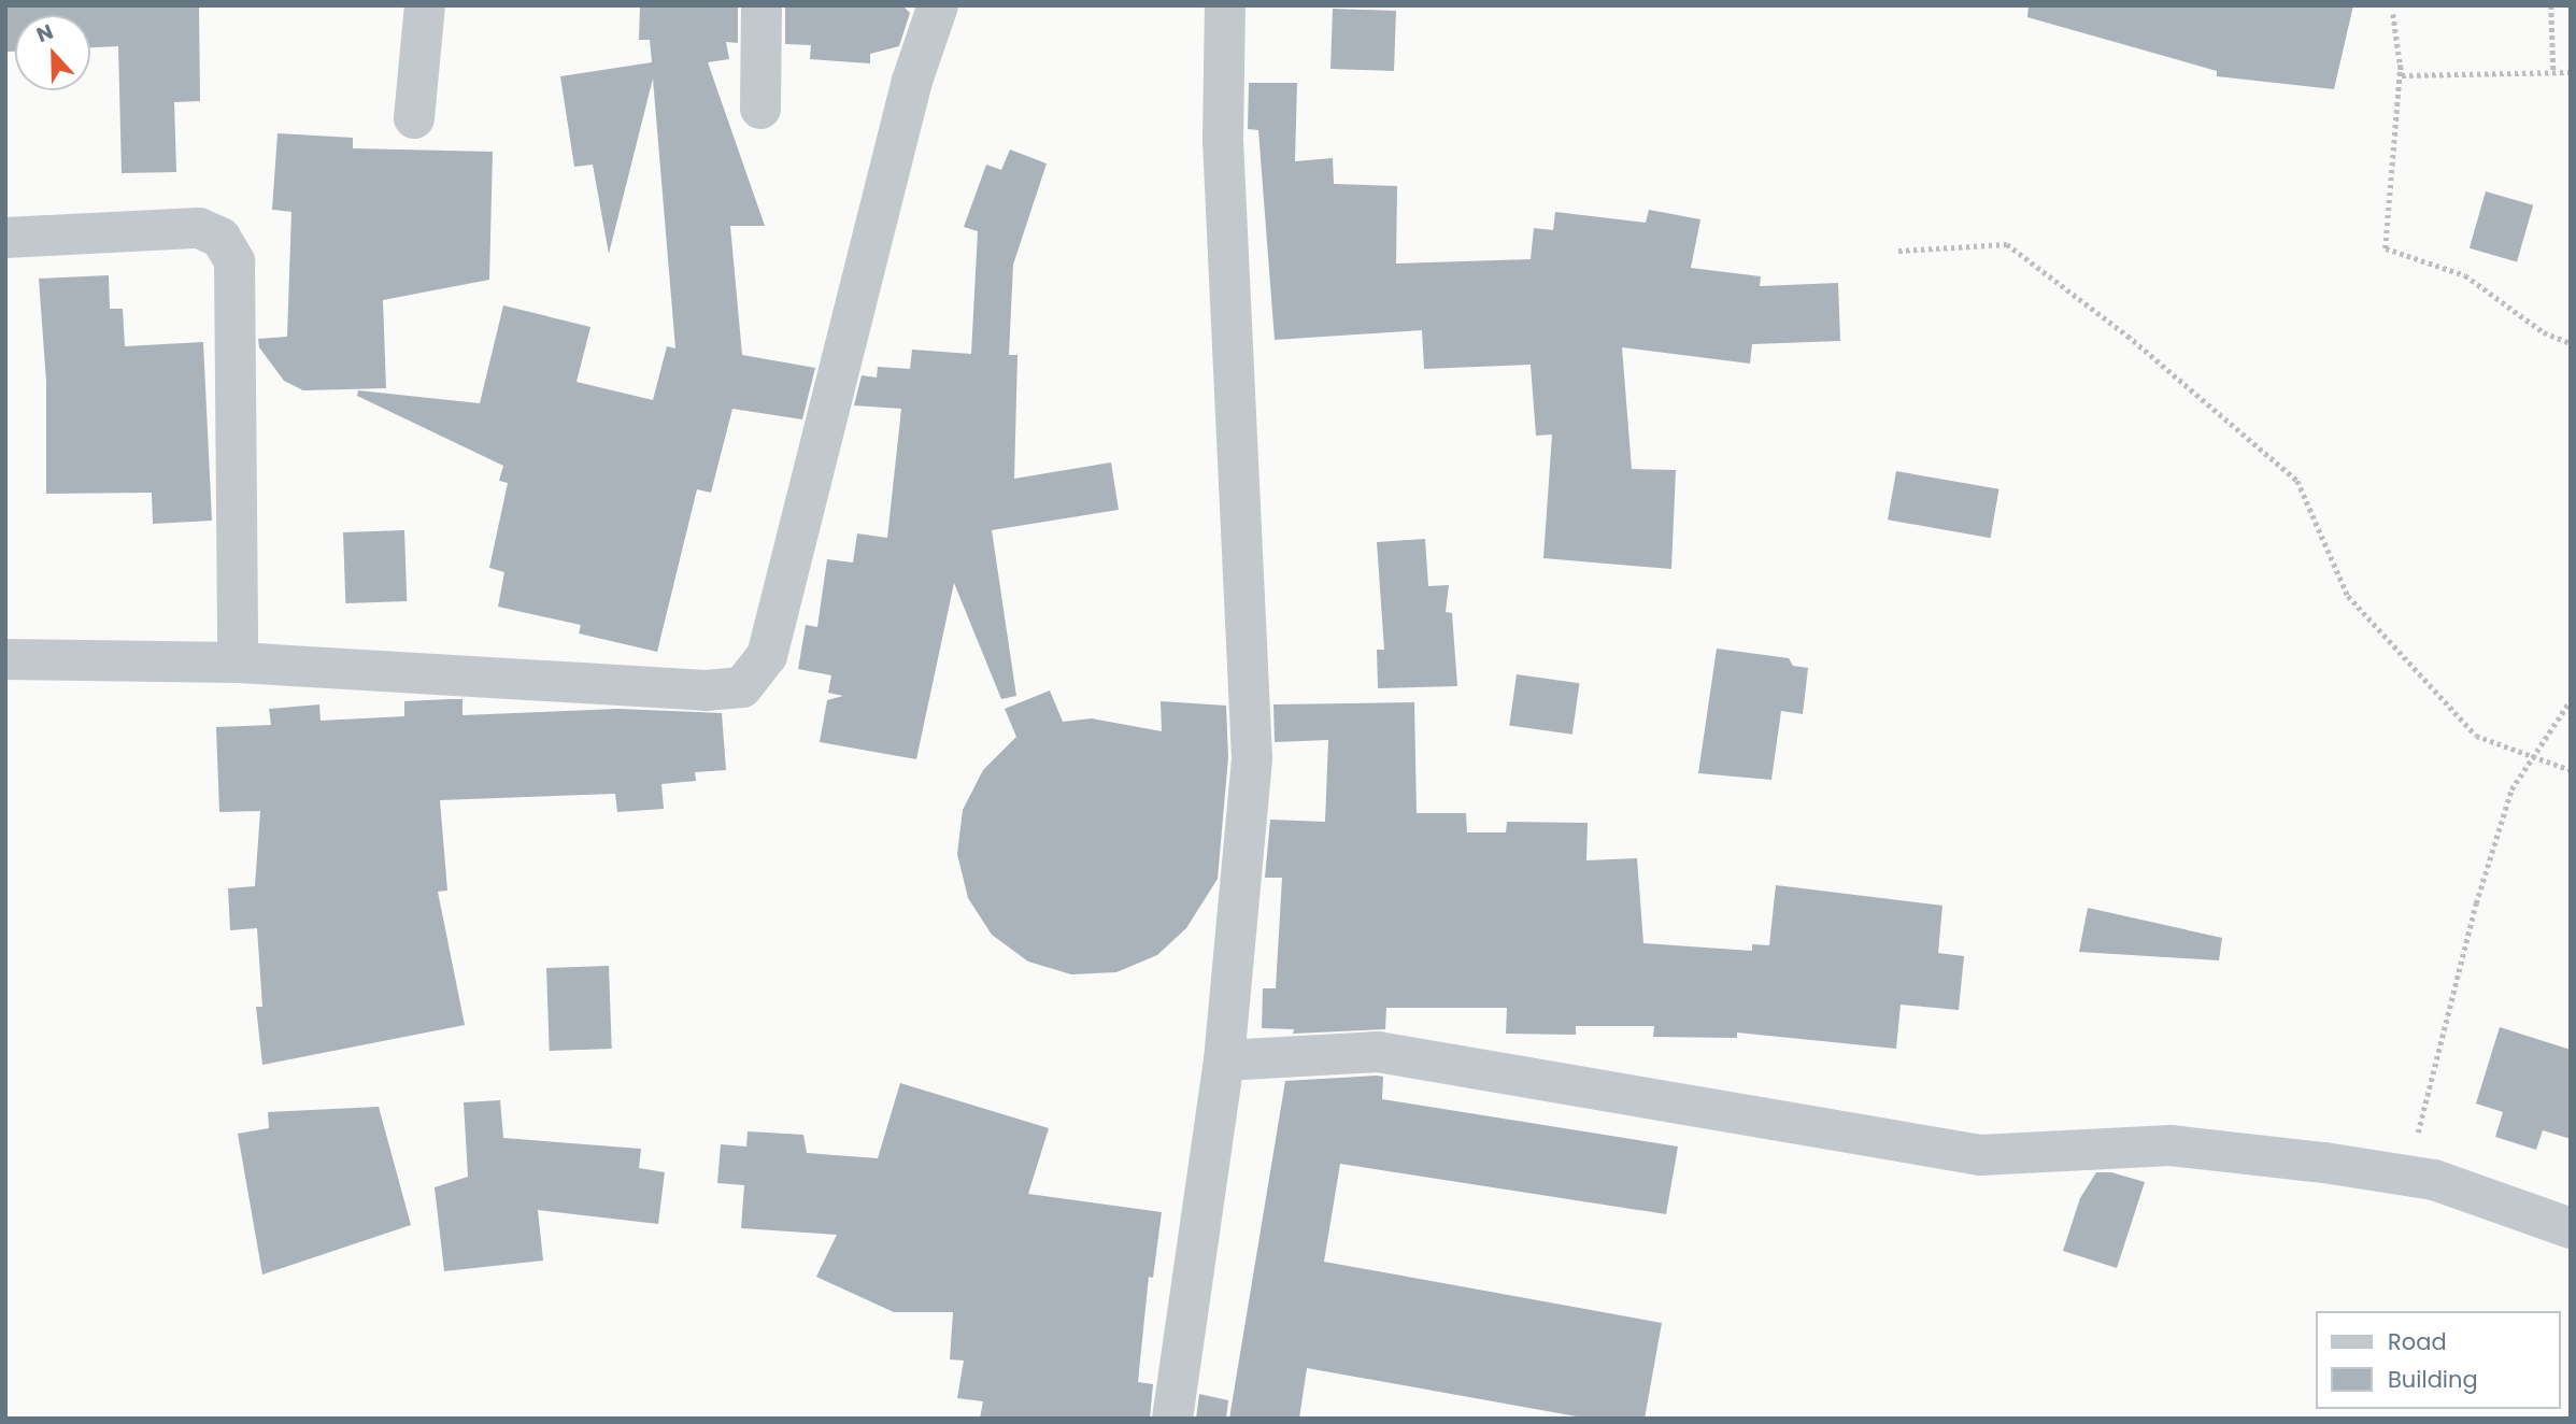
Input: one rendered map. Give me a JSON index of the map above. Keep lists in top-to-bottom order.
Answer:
{
  "legend": ["Road", "Building"],
  "north": "top"
}
